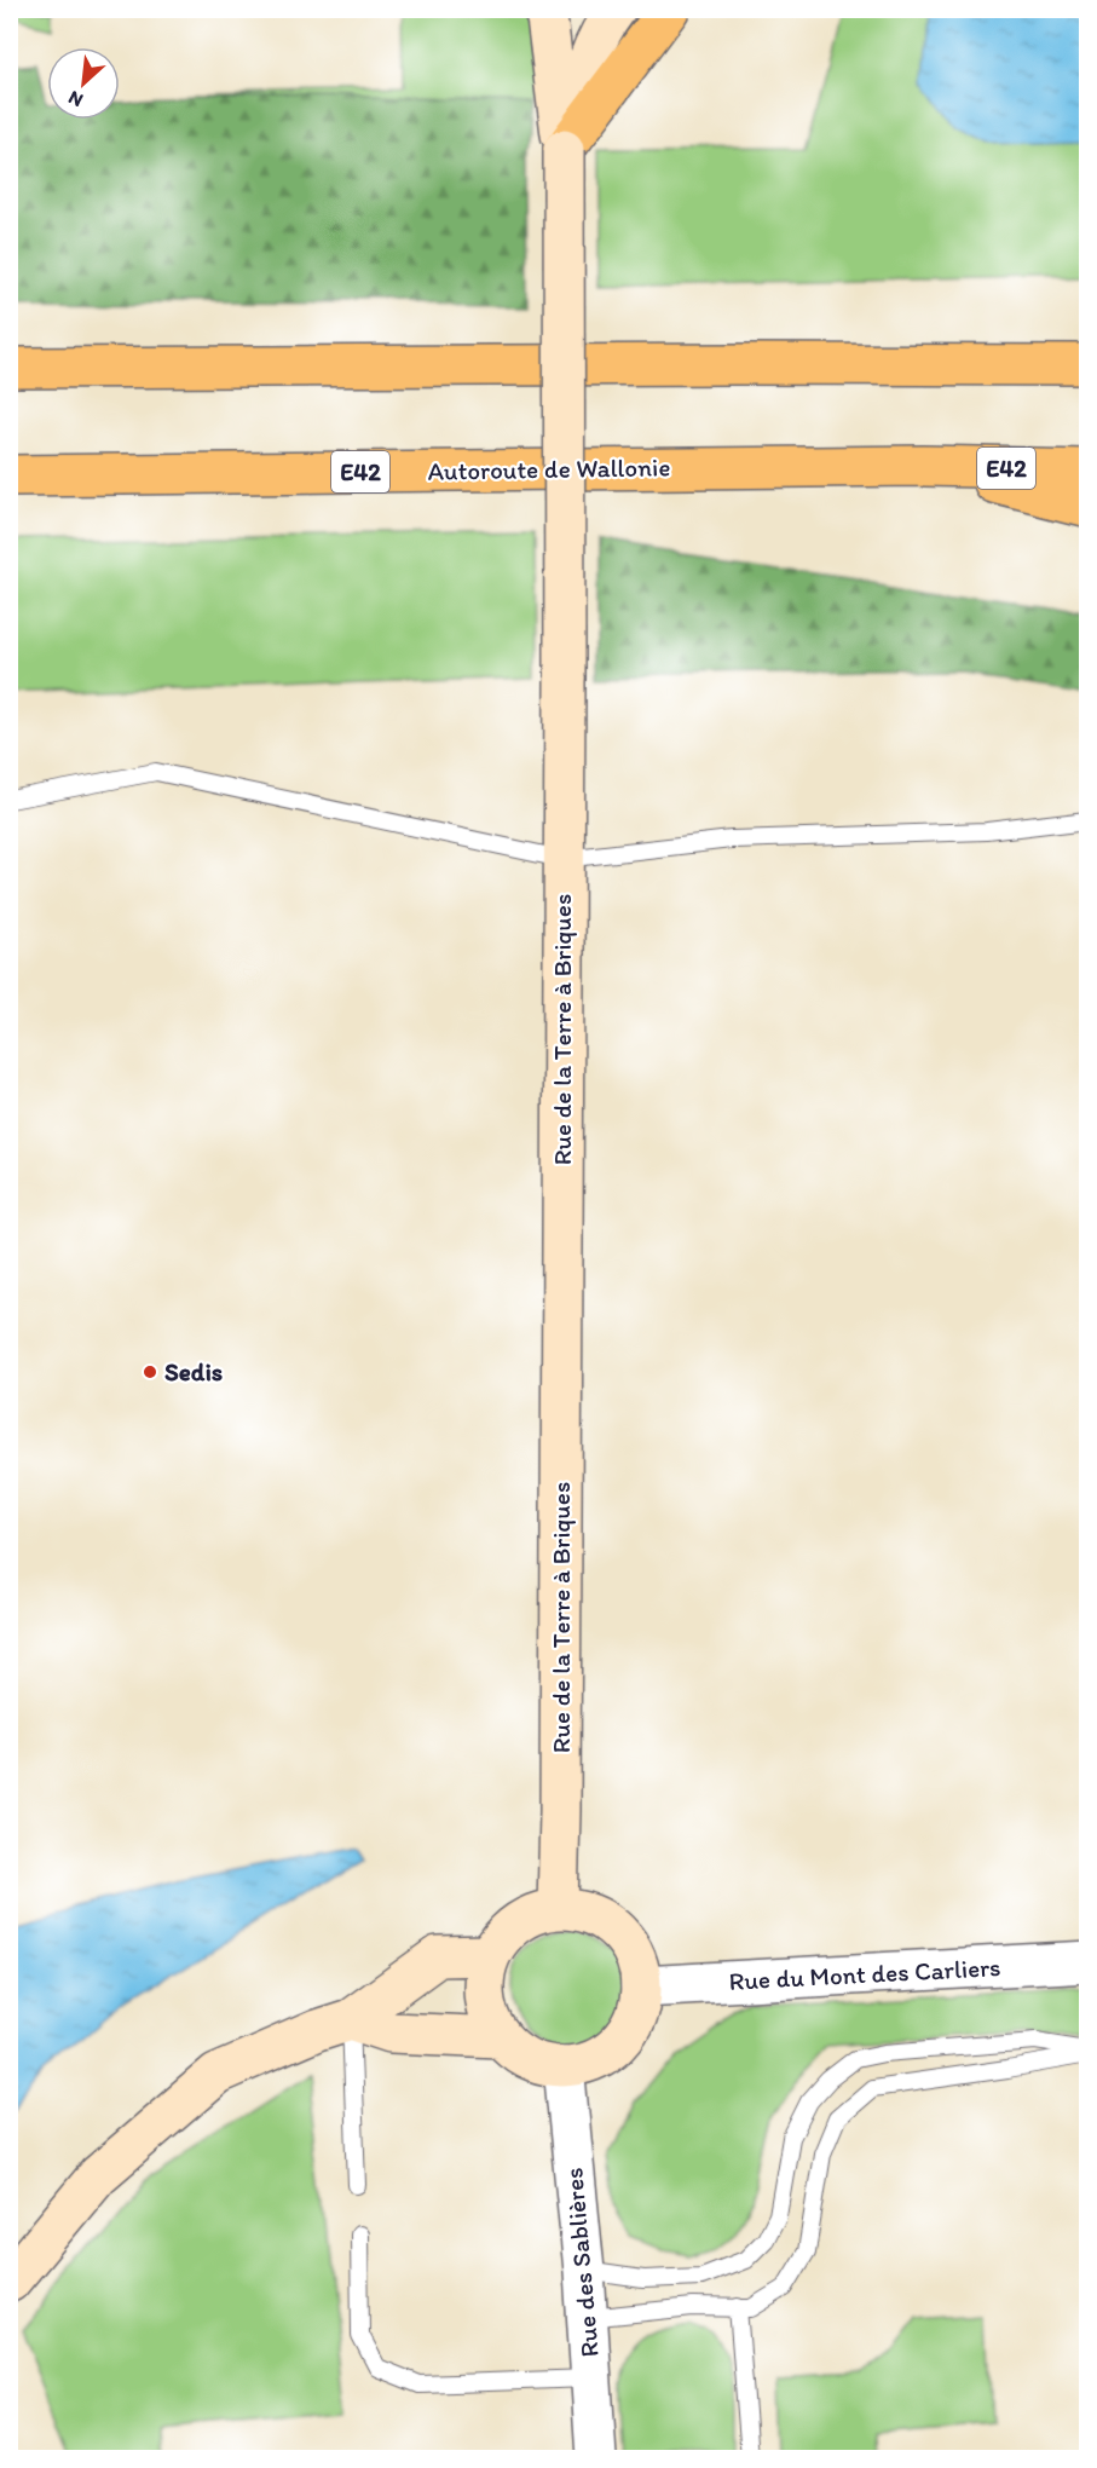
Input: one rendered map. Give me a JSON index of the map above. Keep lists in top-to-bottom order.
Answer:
{
  "streets": {
    "highway": ["E42", "Autoroute de Wallonie"],
    "main road": ["Rue de la Terre à Briques"],
    "street": ["Rue du Mont des Carliers", "Rue des Sablières"]
  },
  "crossings": [
    ["Rue de la Terre à Briques", "Rue du Mont des Carliers"],
    ["Rue de la Terre à Briques", "Rue des Sablières"],
    ["Rue du Mont des Carliers", "Rue des Sablières"]
  ],
  "places": ["Sedis"],
  "north": "bottom left"
}
